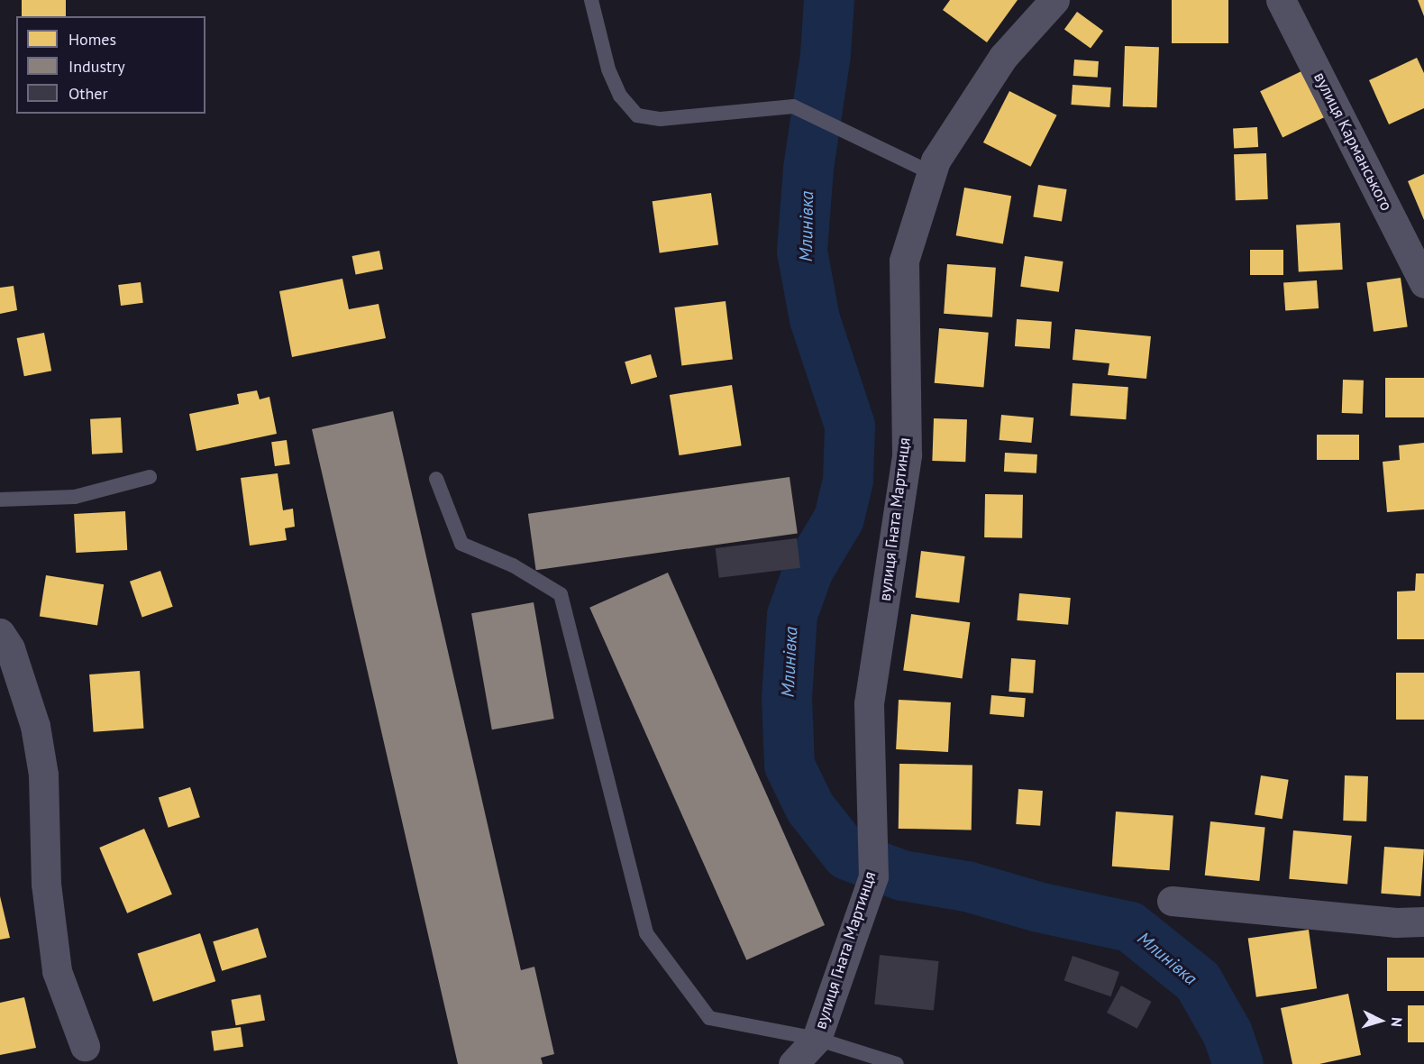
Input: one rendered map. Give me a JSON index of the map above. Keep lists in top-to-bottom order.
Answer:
{
  "streets": {
    "street": ["вулиця Карманського", "вулиця Гната Мартинця"]
  },
  "water": ["Млинівка"],
  "legend": ["Homes", "Industry", "Other"],
  "north": "right"
}
